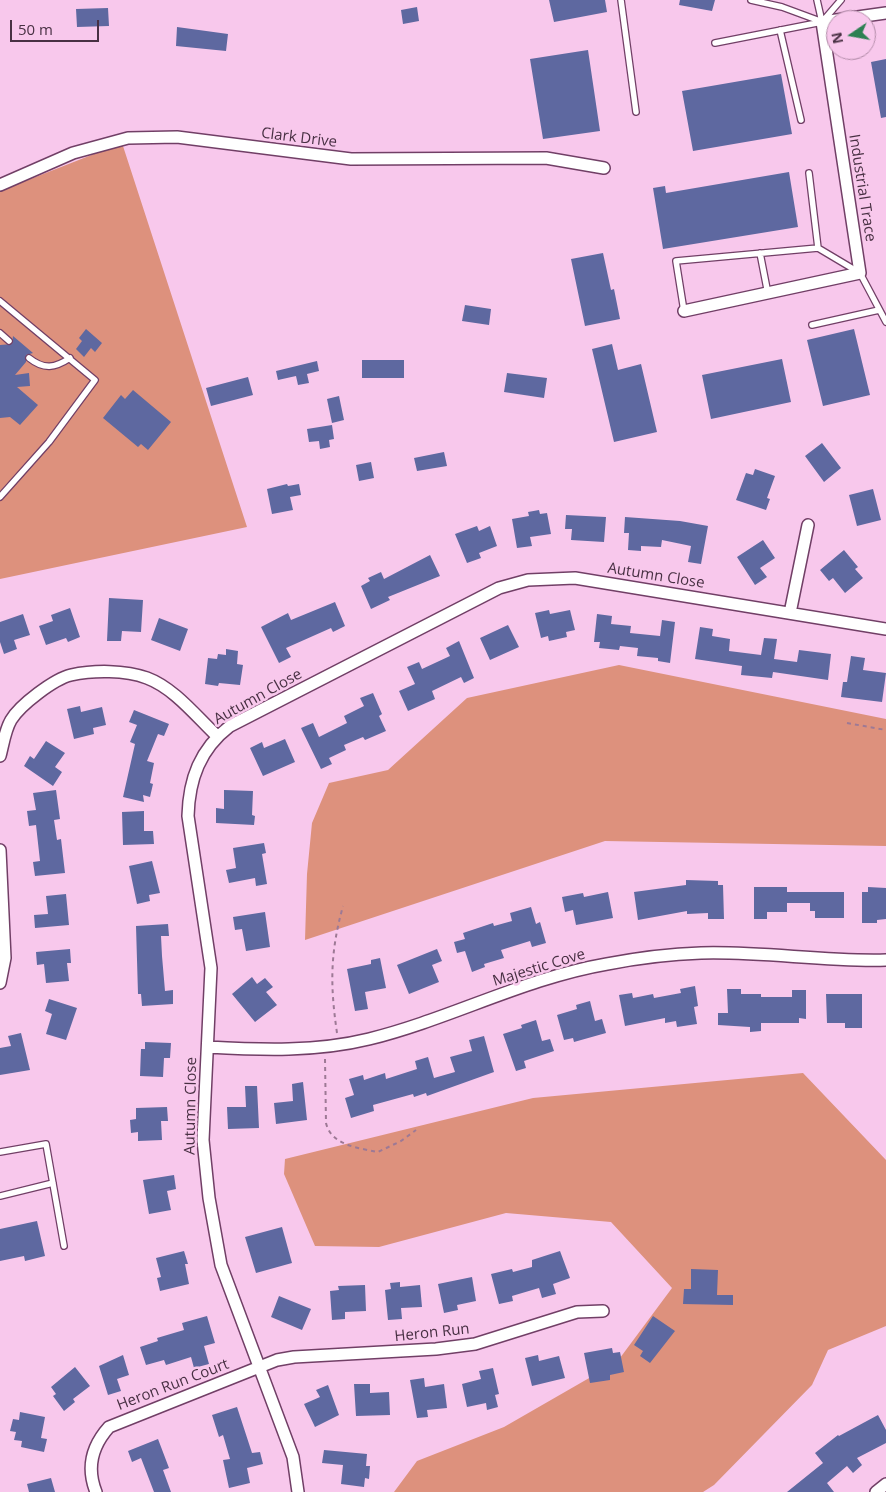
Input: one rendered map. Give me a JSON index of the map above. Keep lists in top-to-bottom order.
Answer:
{
  "streets": {
    "street": [
      "Clark Drive",
      "Industrial Trace",
      "Autumn Close",
      "Majestic Cove",
      "Heron Run",
      "Heron Run Court"
    ]
  },
  "crossings": [
    ["Autumn Close", "Majestic Cove"],
    ["Autumn Close", "Heron Run"],
    ["Autumn Close", "Heron Run Court"],
    ["Heron Run", "Heron Run Court"]
  ],
  "scale_bar": "50 m",
  "north": "left"
}
